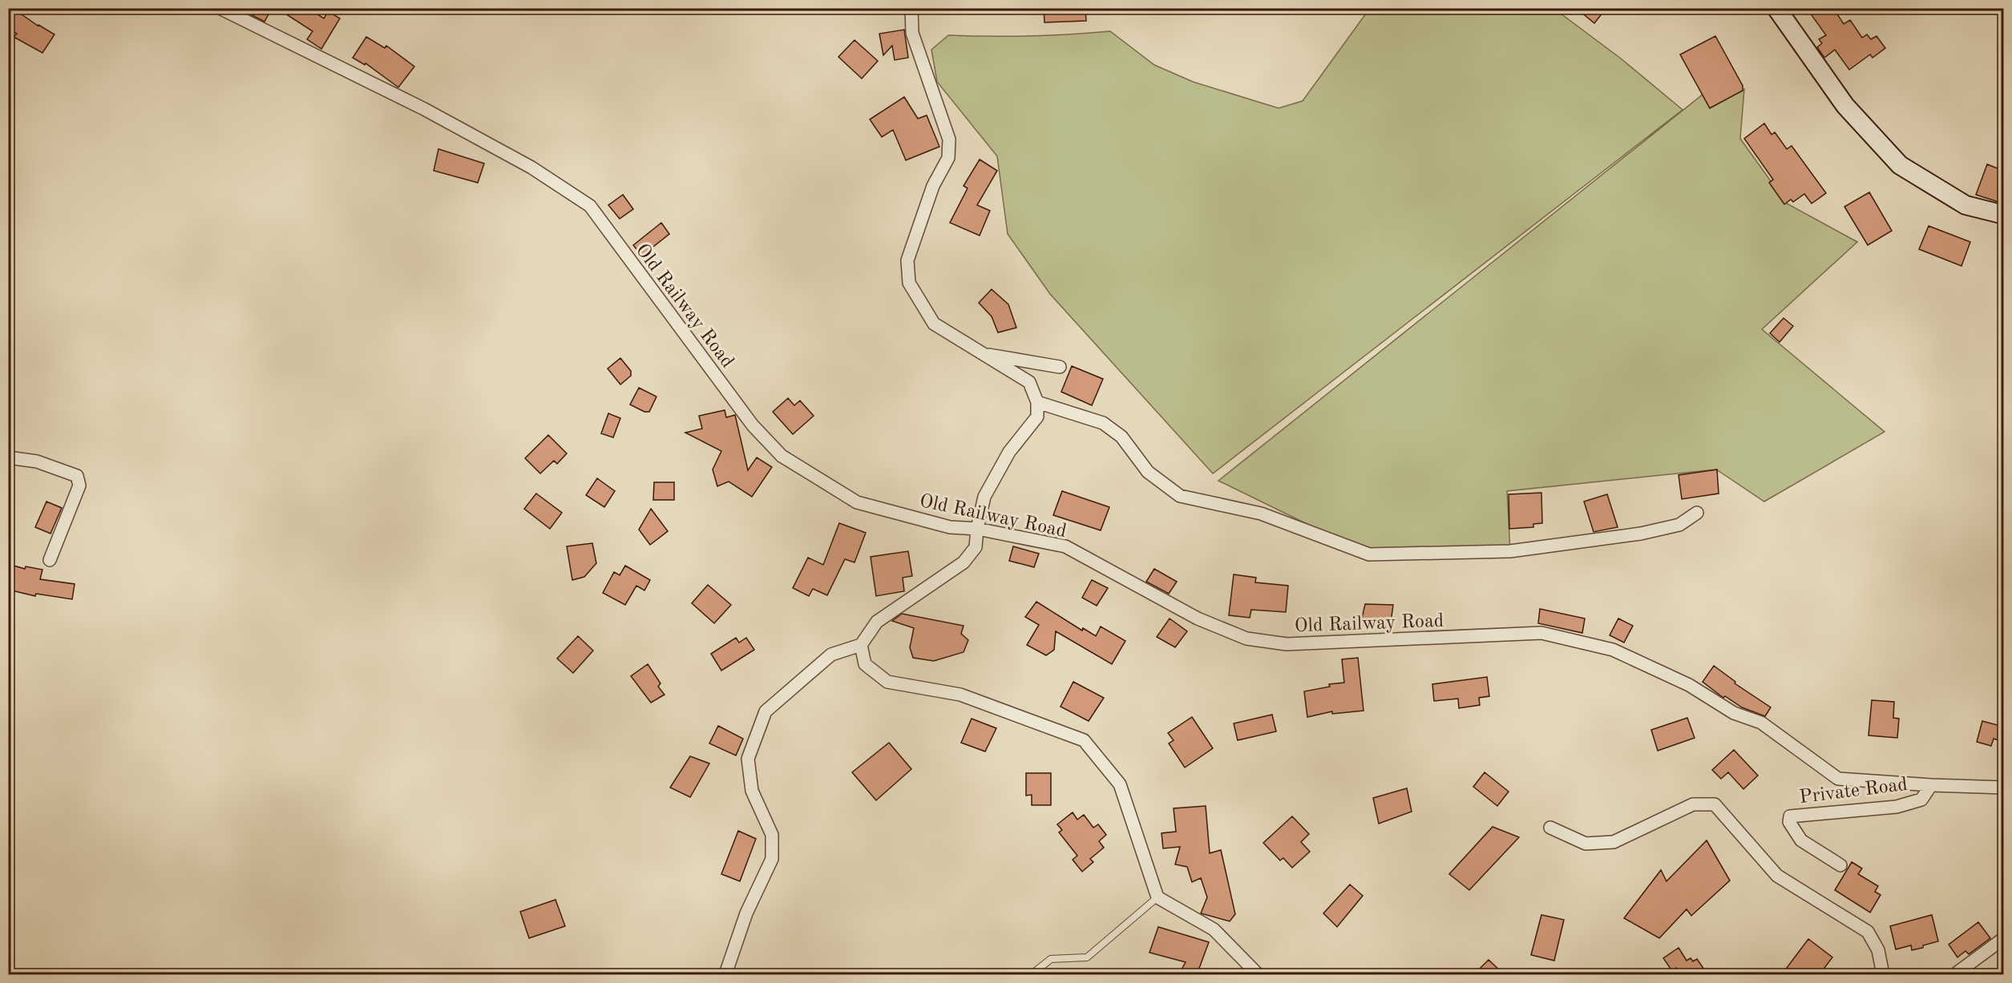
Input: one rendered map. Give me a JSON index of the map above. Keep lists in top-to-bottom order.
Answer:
{
  "streets": {
    "street": ["Old Railway Road", "Private Road"]
  },
  "crossings": [
    ["Old Railway Road", "Private Road"]
  ]
}
